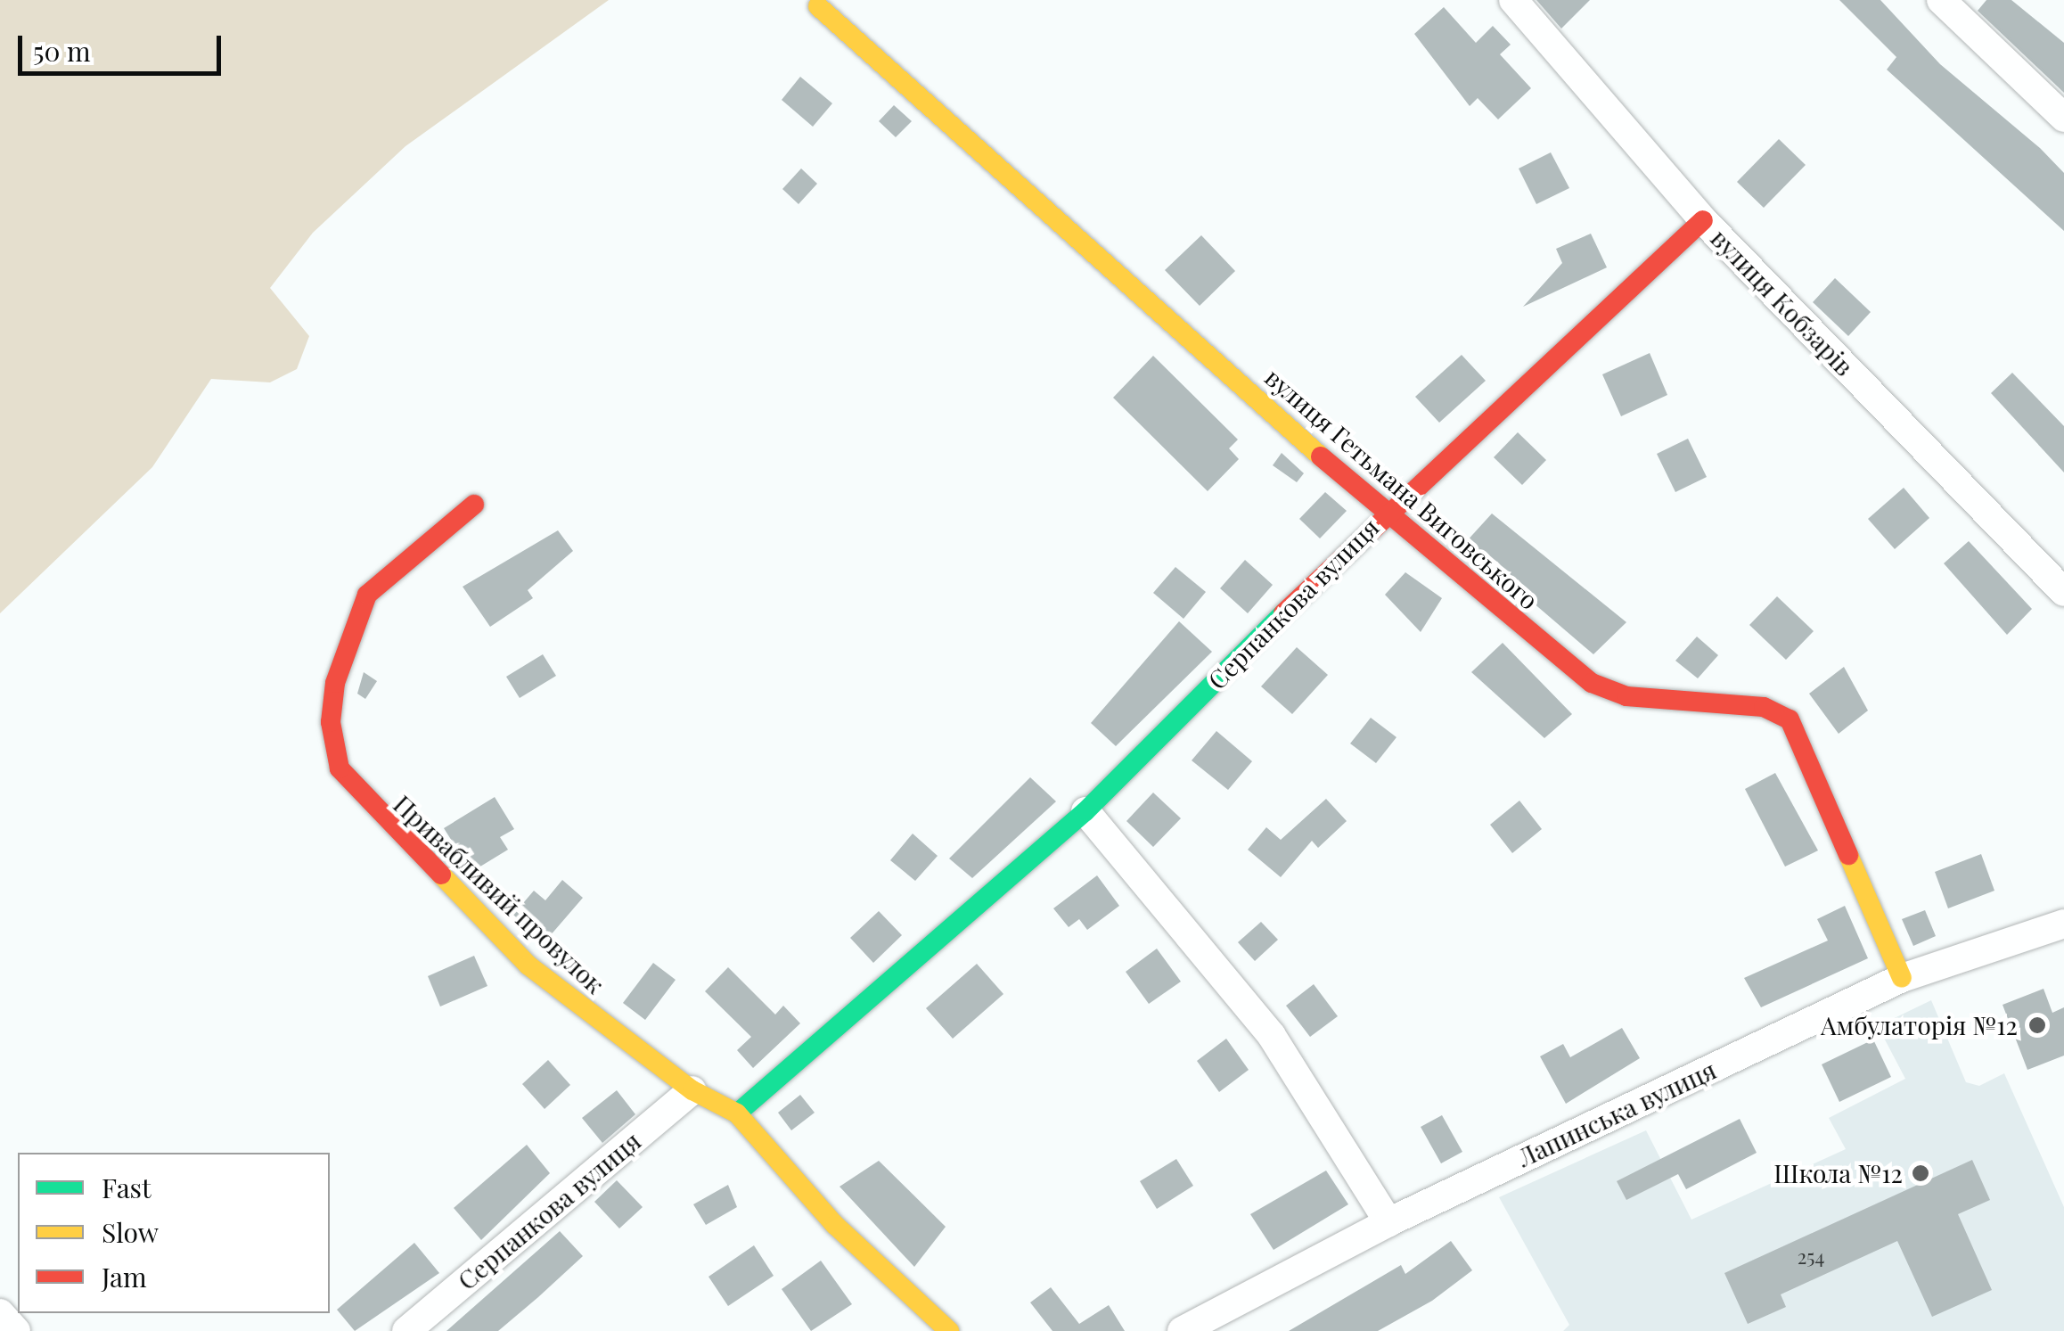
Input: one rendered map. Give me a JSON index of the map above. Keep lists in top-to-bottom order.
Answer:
{
  "streets": {
    "street": [
      "вулиця Кобзарів",
      "вулиця Гетьмана Виговського",
      "Серпанкова вулиця",
      "Привабливий провулок",
      "Лапинська вулиця"
    ]
  },
  "crossings": [
    ["вулиця Кобзарів", "Серпанкова вулиця"],
    ["вулиця Гетьмана Виговського", "Серпанкова вулиця"],
    ["вулиця Гетьмана Виговського", "Лапинська вулиця"],
    ["Серпанкова вулиця", "Привабливий провулок"]
  ],
  "places": ["Амбулаторія №12", "Школа №12"],
  "house_numbers": ["254"],
  "legend": ["Fast", "Slow", "Jam"],
  "scale_bar": "50 m"
}
